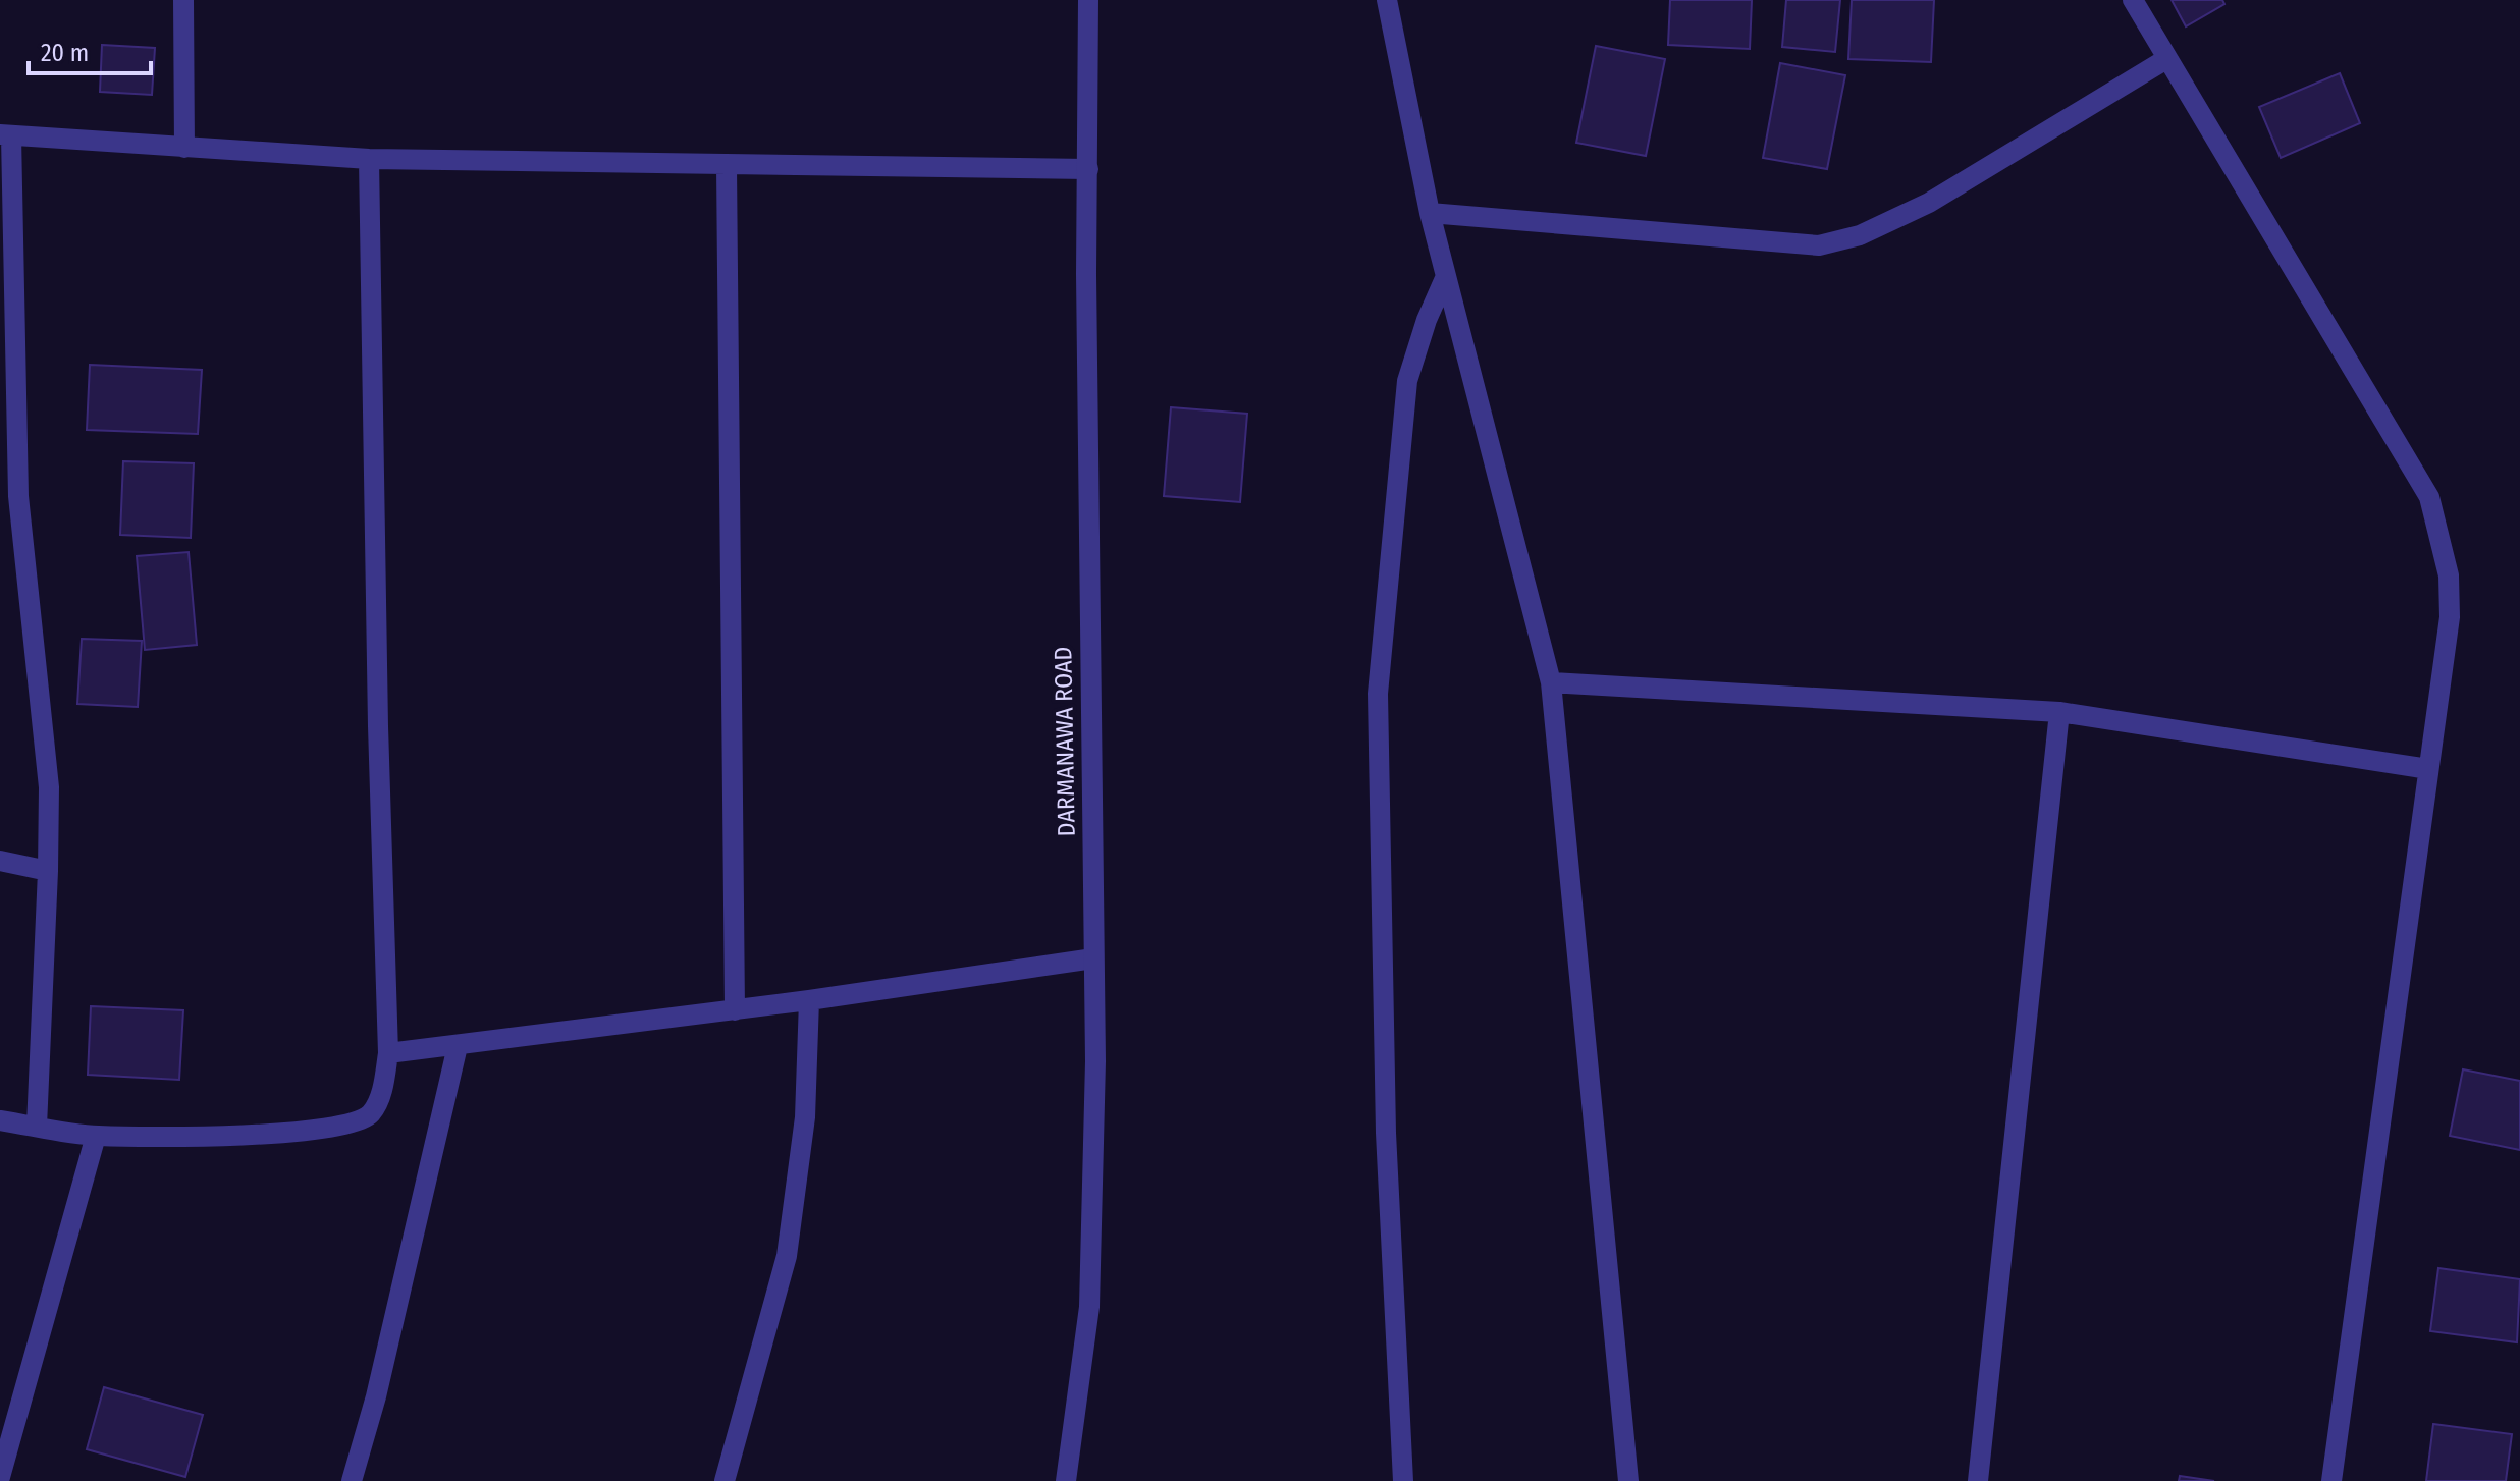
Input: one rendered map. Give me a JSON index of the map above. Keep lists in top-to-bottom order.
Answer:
{
  "streets": {
    "street": ["DARMANAWA ROAD"]
  },
  "scale_bar": "20 m"
}
